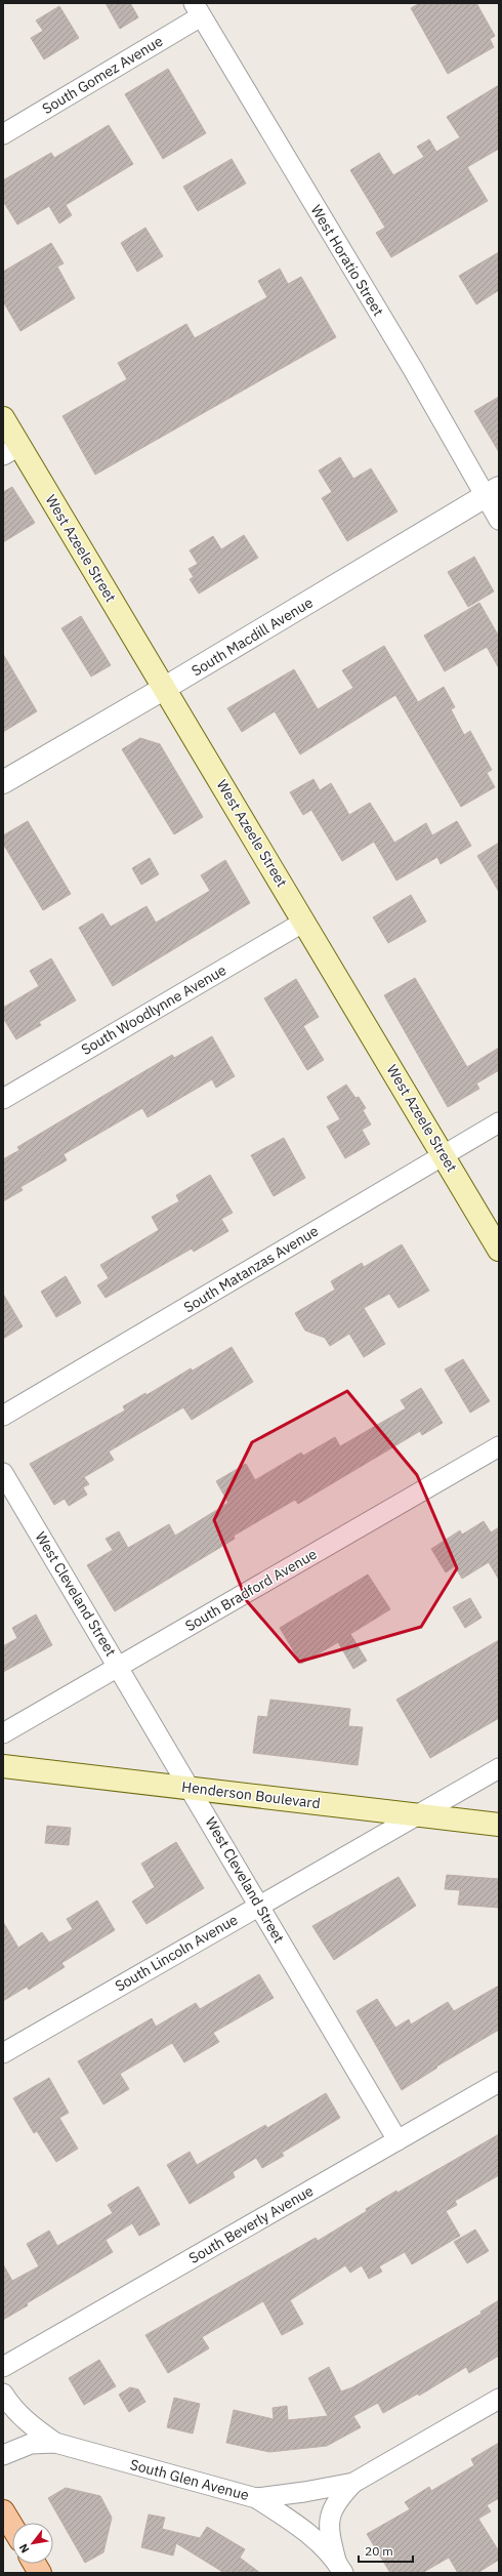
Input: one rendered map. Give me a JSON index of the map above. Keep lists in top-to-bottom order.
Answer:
{
  "streets": {
    "main road": ["West Azeele Street", "Henderson Boulevard"],
    "street": [
      "South Gomez Avenue",
      "West Horatio Street",
      "South Macdill Avenue",
      "South Woodlynne Avenue",
      "South Matanzas Avenue",
      "South Bradford Avenue",
      "West Cleveland Street",
      "South Lincoln Avenue",
      "South Beverly Avenue",
      "South Glen Avenue"
    ]
  },
  "crossings": [
    ["South Gomez Avenue", "West Horatio Street"],
    ["West Horatio Street", "South Macdill Avenue"],
    ["West Azeele Street", "South Macdill Avenue"],
    ["West Azeele Street", "South Woodlynne Avenue"],
    ["West Azeele Street", "South Matanzas Avenue"],
    ["South Bradford Avenue", "West Cleveland Street"],
    ["West Cleveland Street", "Henderson Boulevard"],
    ["West Cleveland Street", "South Lincoln Avenue"],
    ["West Cleveland Street", "South Beverly Avenue"],
    ["Henderson Boulevard", "South Lincoln Avenue"]
  ],
  "scale_bar": "20 m",
  "north": "bottom left"
}
